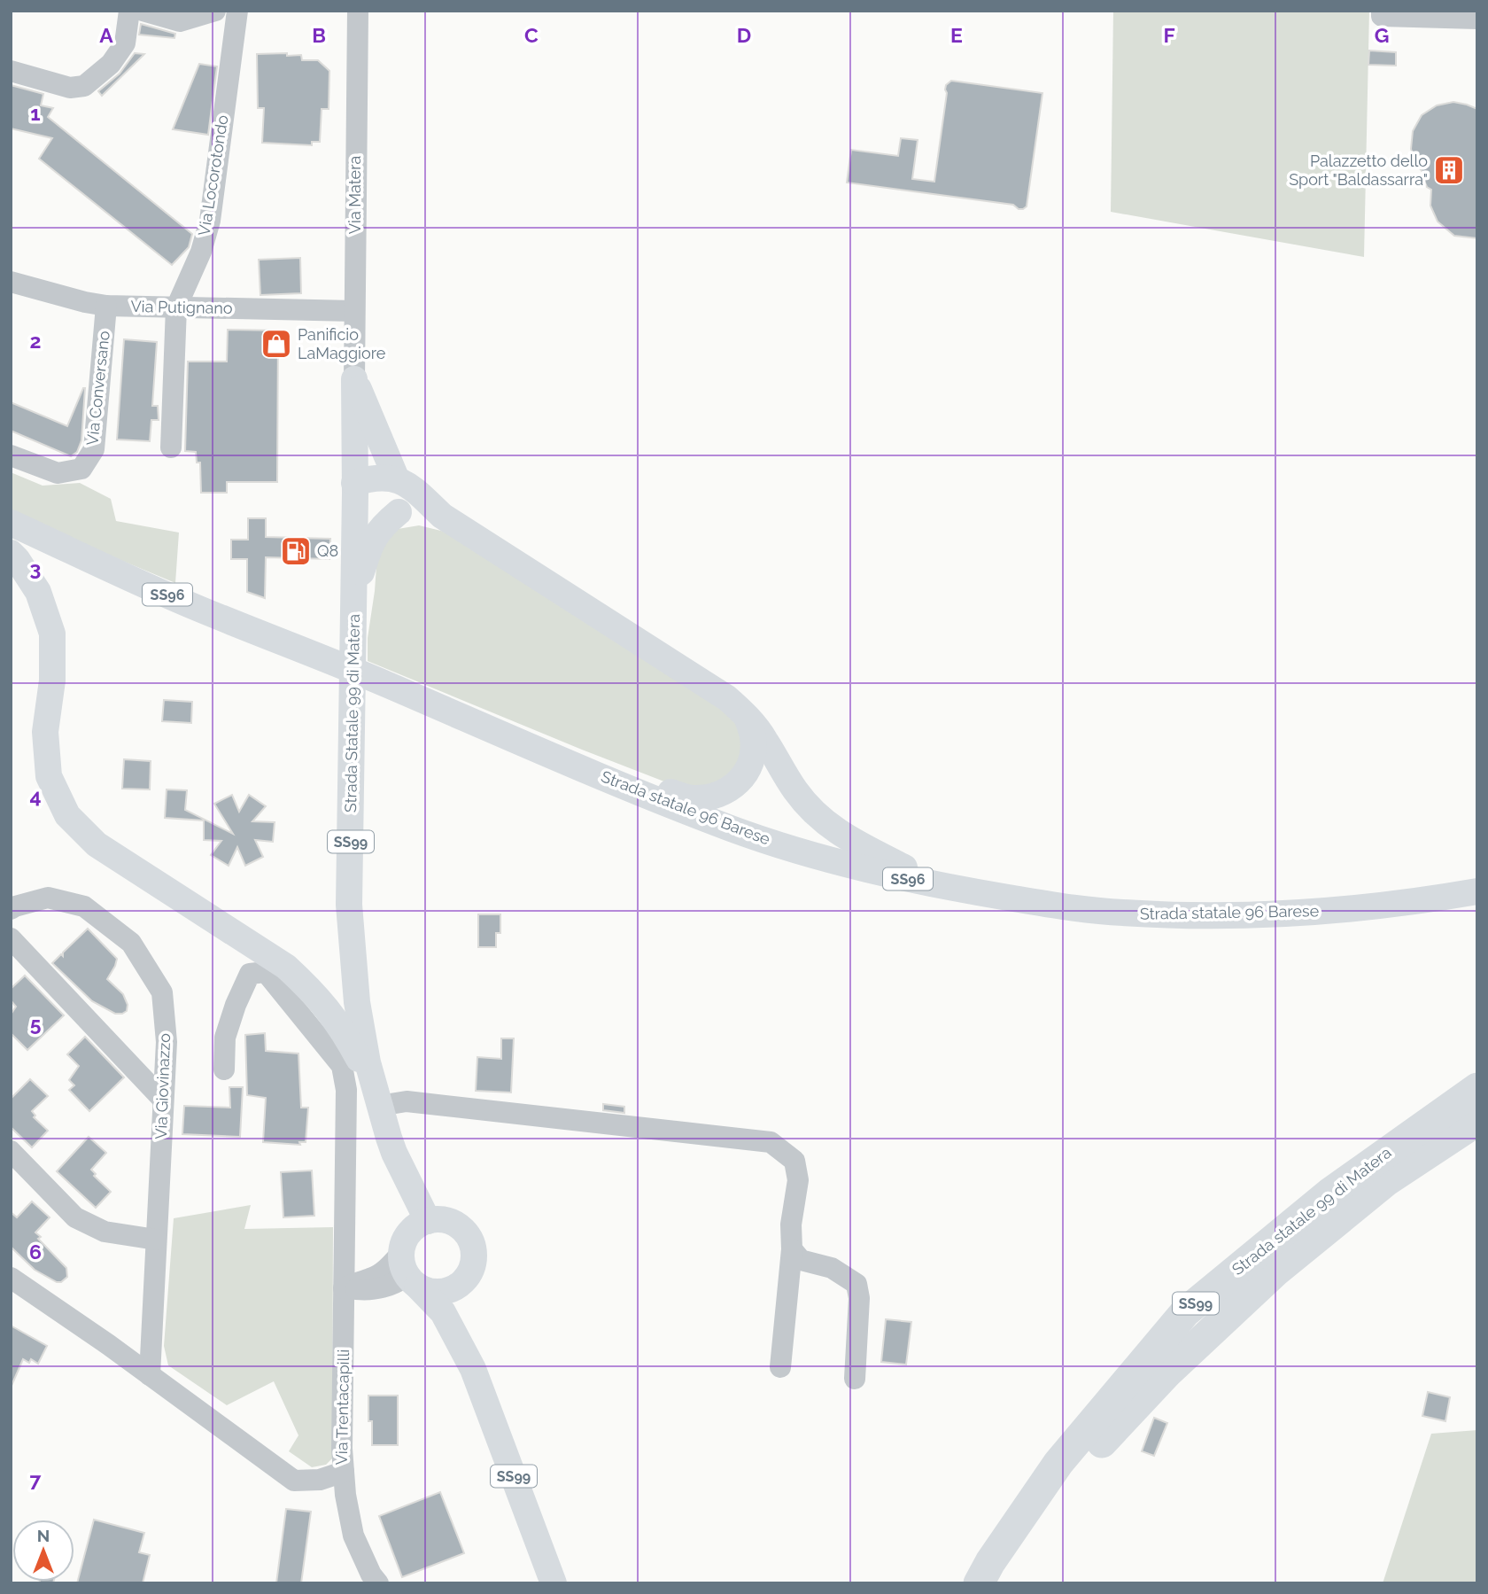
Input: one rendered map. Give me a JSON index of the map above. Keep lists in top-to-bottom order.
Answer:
{
  "streets": {
    "highway": ["SS99", "Strada statale 99 di Matera"],
    "main road": ["SS96", "Strada Statale 99 di Matera", "Strada statale 96 Barese"],
    "street": [
      "Via Locorotondo",
      "Via Matera",
      "Via Putignano",
      "Via Conversano",
      "Via Giovinazzo",
      "Via Trentacapilli"
    ]
  },
  "crossings": [
    ["Via Locorotondo", "Via Putignano"],
    ["Via Matera", "Via Putignano"],
    ["Via Matera", "Strada Statale 99 di Matera"],
    ["Via Putignano", "Via Conversano"],
    ["Strada Statale 99 di Matera", "SS99"],
    ["Via Giovinazzo", "Via Trentacapilli"]
  ],
  "places": {
    "building": ["Palazzetto dello Sport \"Baldassarra\""],
    "shop": ["Panificio LaMaggiore"],
    "fuel station": ["Q8"]
  },
  "north": "top",
  "grid": {
    "columns": [
      "A",
      "B",
      "C",
      "D",
      "E",
      "F",
      "G"
    ],
    "rows": [
      "1",
      "2",
      "3",
      "4",
      "5",
      "6",
      "7"
    ]
  }
}
